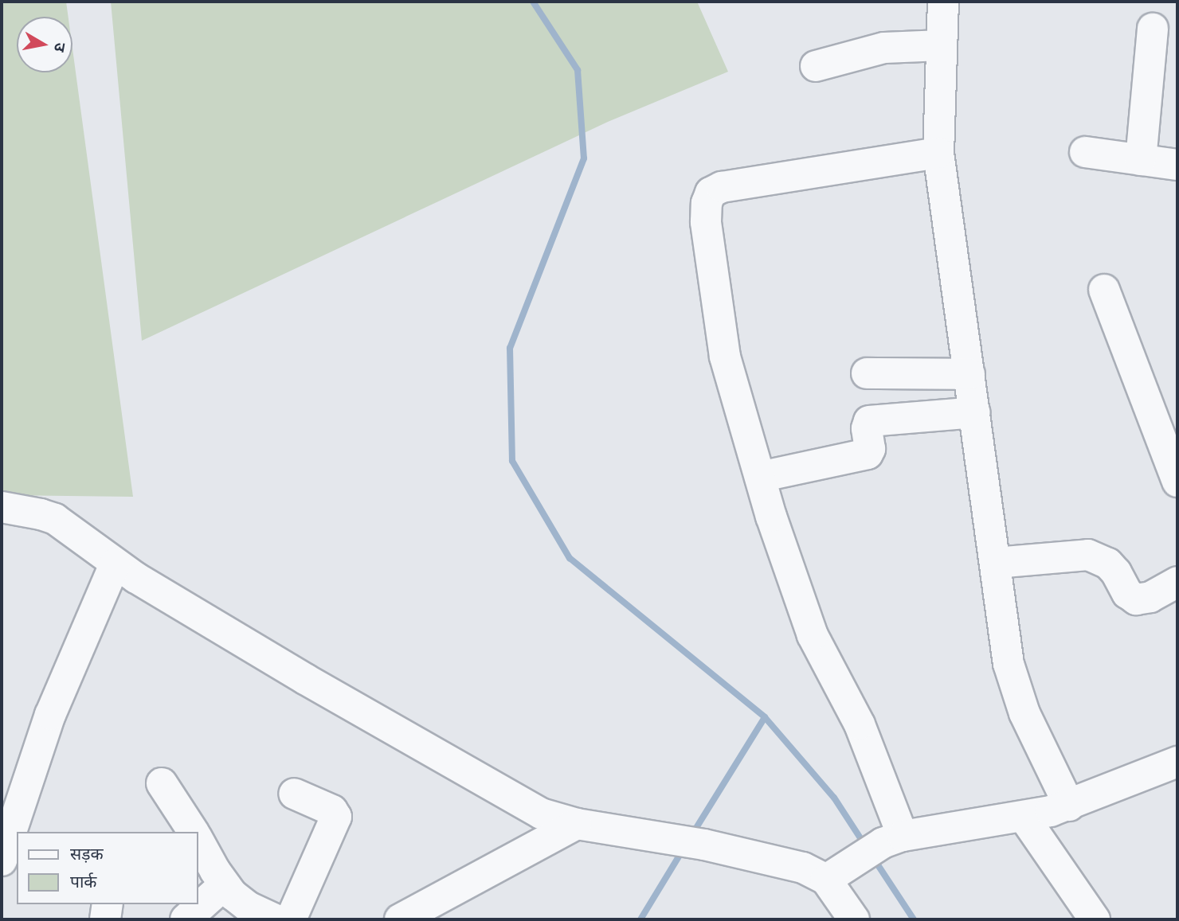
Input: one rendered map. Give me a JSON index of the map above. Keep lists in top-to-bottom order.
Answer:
{
  "legend": ["सड़क", "पार्क"],
  "north": "right"
}
